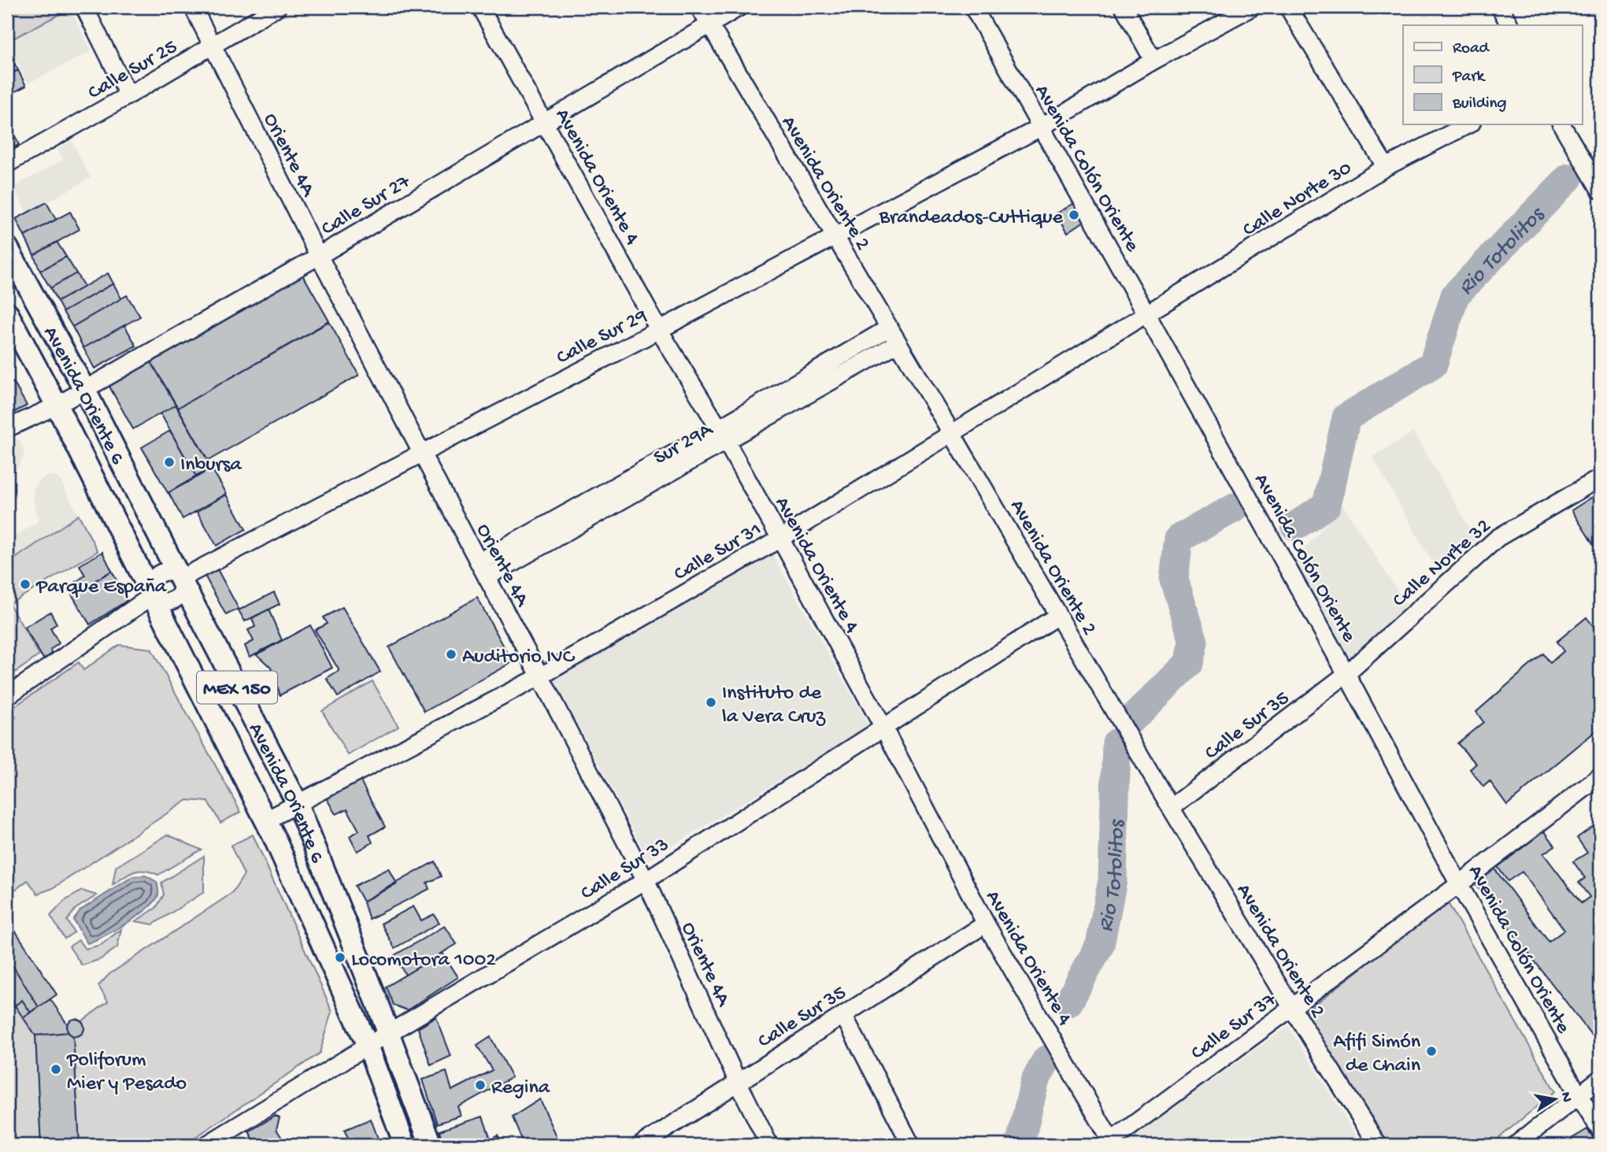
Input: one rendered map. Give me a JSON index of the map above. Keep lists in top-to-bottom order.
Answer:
{
  "streets": {
    "main road": ["Avenida Oriente 6", "MEX 150"],
    "street": [
      "Calle Sur 25",
      "Oriente 4A",
      "Avenida Colón Oriente",
      "Avenida Oriente 4",
      "Avenida Oriente 2",
      "Calle Norte 30",
      "Calle Sur 27",
      "Calle Sur 29",
      "Sur 29A",
      "Calle Sur 31",
      "Calle Norte 32",
      "Calle Sur 35",
      "Calle Sur 33",
      "Calle Sur 37"
    ]
  },
  "crossings": [
    ["Calle Sur 25", "Oriente 4A"],
    ["Oriente 4A", "Calle Sur 27"],
    ["Oriente 4A", "Calle Sur 29"],
    ["Oriente 4A", "Sur 29A"],
    ["Oriente 4A", "Calle Sur 31"],
    ["Oriente 4A", "Calle Sur 35"],
    ["Oriente 4A", "Calle Sur 33"],
    ["Avenida Colón Oriente", "Calle Norte 30"],
    ["Avenida Colón Oriente", "Calle Sur 29"],
    ["Avenida Colón Oriente", "Calle Sur 31"],
    ["Avenida Colón Oriente", "Calle Norte 32"],
    ["Avenida Colón Oriente", "Calle Sur 35"],
    ["Avenida Colón Oriente", "Calle Sur 37"],
    ["Avenida Oriente 4", "Calle Sur 27"],
    ["Avenida Oriente 4", "Calle Sur 29"],
    ["Avenida Oriente 4", "Sur 29A"],
    ["Avenida Oriente 4", "Calle Sur 31"],
    ["Avenida Oriente 4", "Calle Sur 35"],
    ["Avenida Oriente 4", "Calle Sur 33"],
    ["Avenida Oriente 4", "Calle Sur 37"],
    ["Avenida Oriente 2", "Calle Sur 27"],
    ["Avenida Oriente 2", "Calle Sur 29"],
    ["Avenida Oriente 2", "Sur 29A"],
    ["Avenida Oriente 2", "Calle Sur 31"],
    ["Avenida Oriente 2", "Calle Sur 35"],
    ["Avenida Oriente 2", "Calle Sur 33"],
    ["Avenida Oriente 2", "Calle Sur 37"],
    ["Calle Norte 30", "Calle Sur 31"],
    ["Calle Sur 27", "Avenida Oriente 6"],
    ["Calle Sur 29", "Avenida Oriente 6"],
    ["Avenida Oriente 6", "Calle Sur 31"],
    ["Avenida Oriente 6", "Calle Sur 33"],
    ["Calle Norte 32", "Calle Sur 35"]
  ],
  "water": ["Rio Totolitos"],
  "places": [
    "Brandeados-Cuttique",
    "Inbursa",
    "Parque España",
    "Auditorio IVC",
    "Instituto de la Vera Cruz",
    "Locomotora 1002",
    "Afifi Simón de Chain",
    "Poliforum Mier y Pesado",
    "Regina"
  ],
  "legend": ["Road", "Park", "Building"],
  "north": "right"
}
